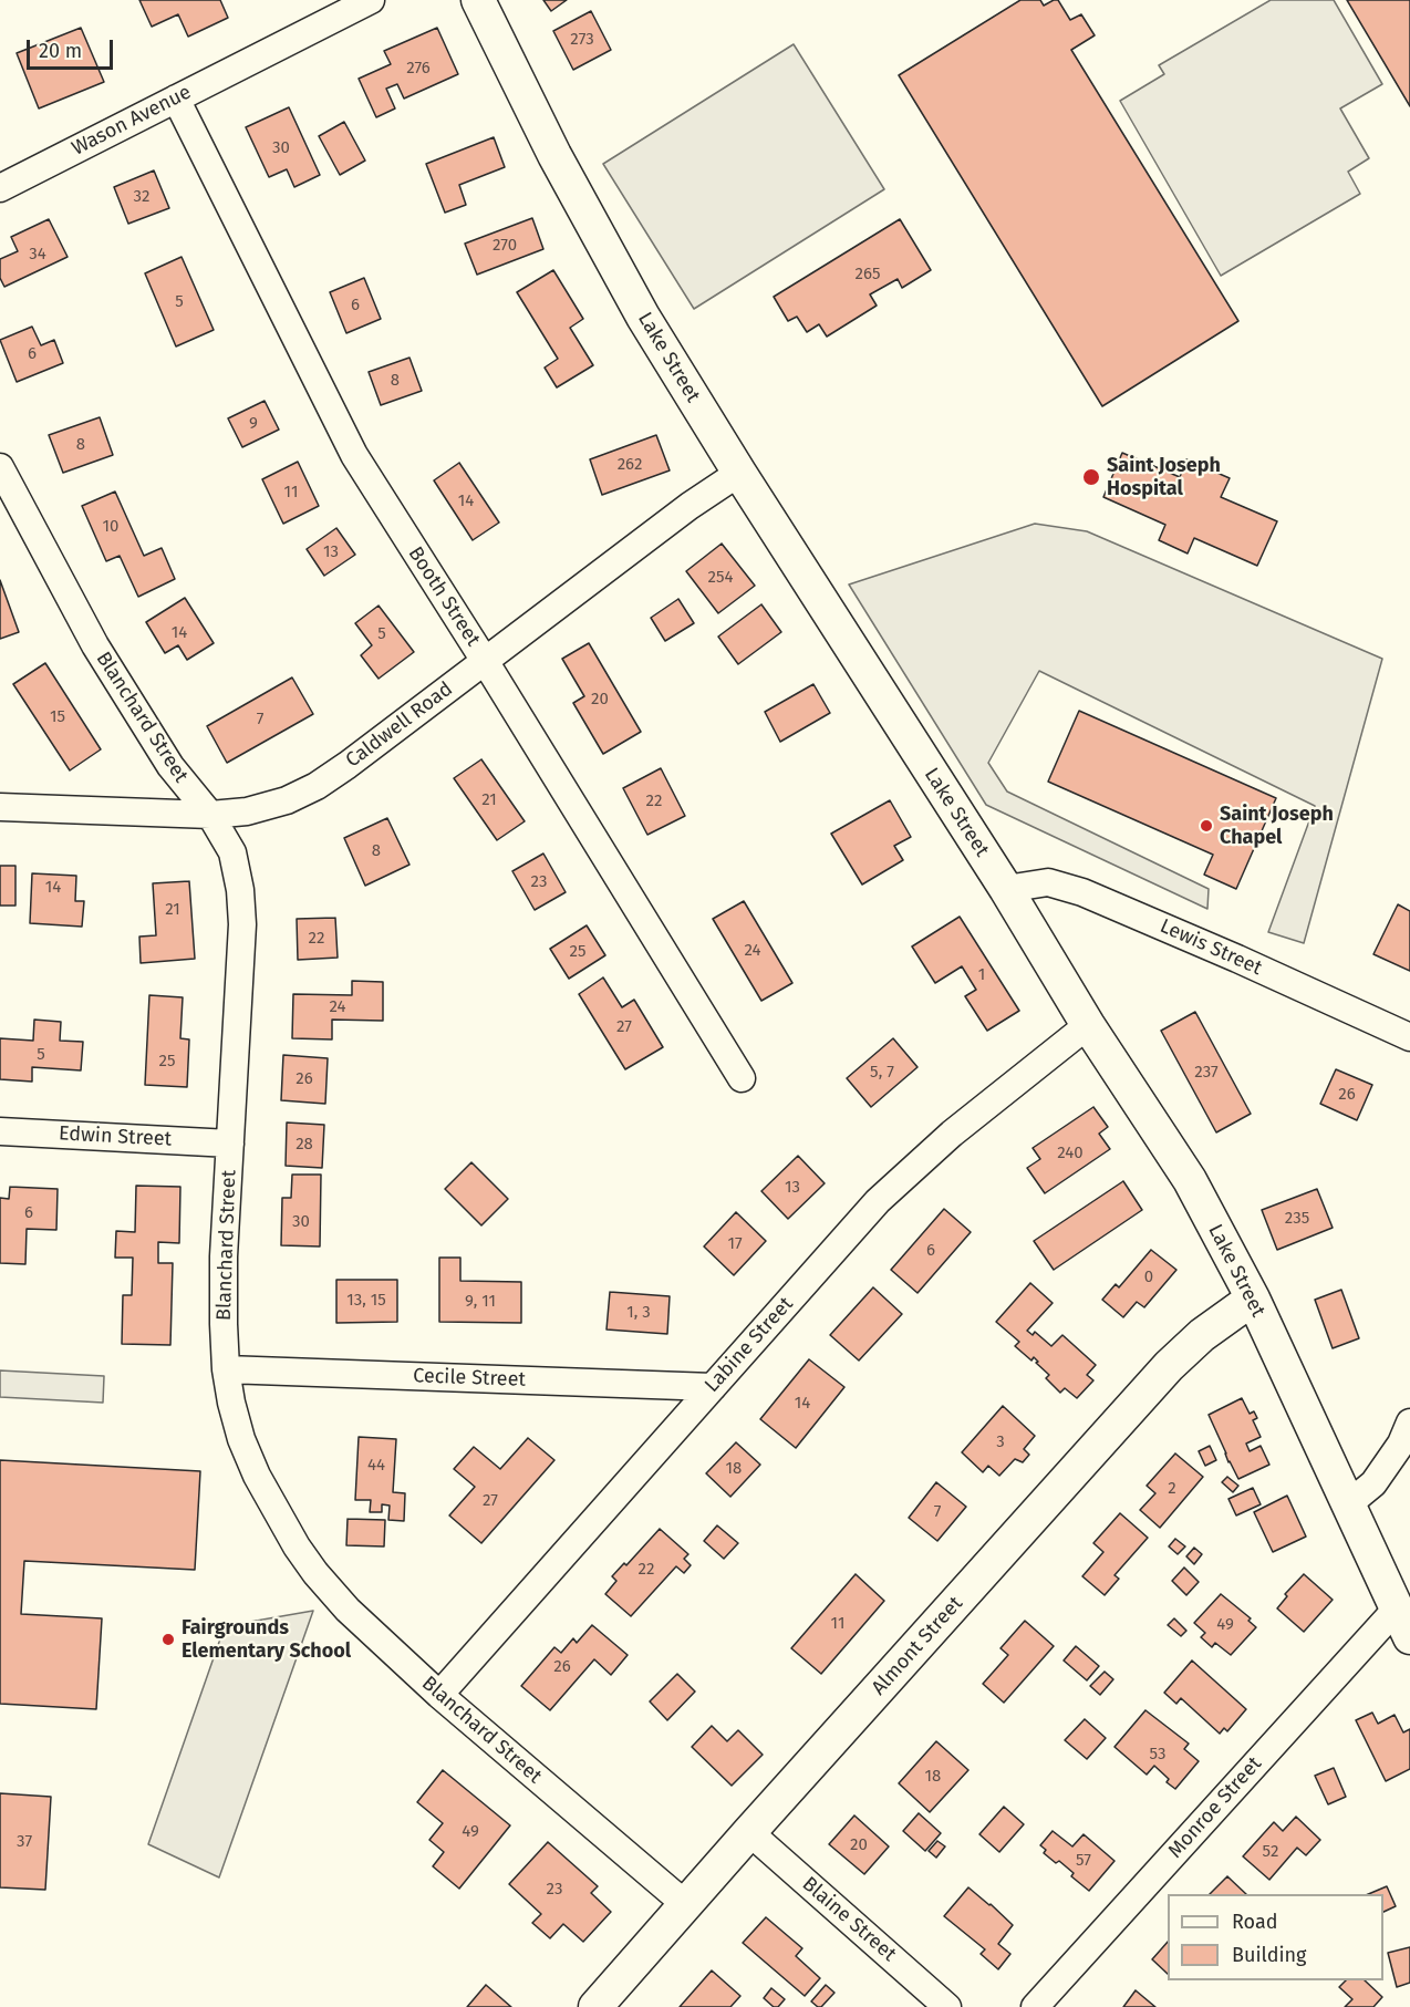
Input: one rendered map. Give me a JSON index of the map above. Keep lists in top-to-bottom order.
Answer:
{
  "streets": {
    "street": [
      "Wason Avenue",
      "Lake Street",
      "Booth Street",
      "Blanchard Street",
      "Caldwell Road",
      "Lewis Street",
      "Edwin Street",
      "Labine Street",
      "Cecile Street",
      "Almont Street",
      "Monroe Street",
      "Blaine Street"
    ]
  },
  "crossings": [
    ["Wason Avenue", "Booth Street"],
    ["Lake Street", "Caldwell Road"],
    ["Lake Street", "Lewis Street"],
    ["Lake Street", "Labine Street"],
    ["Lake Street", "Almont Street"],
    ["Lake Street", "Monroe Street"],
    ["Booth Street", "Caldwell Road"],
    ["Blanchard Street", "Caldwell Road"],
    ["Blanchard Street", "Edwin Street"],
    ["Blanchard Street", "Labine Street"],
    ["Blanchard Street", "Cecile Street"],
    ["Blanchard Street", "Almont Street"],
    ["Labine Street", "Cecile Street"],
    ["Almont Street", "Blaine Street"]
  ],
  "places": ["Saint Joseph Hospital", "Saint Joseph Chapel", "Fairgrounds Elementary School"],
  "house_numbers": [
    "273",
    "276",
    "30",
    "32",
    "270",
    "34",
    "265",
    "5",
    "6",
    "6",
    "8",
    "9",
    "8",
    "262",
    "11",
    "14",
    "10",
    "13",
    "254",
    "14",
    "5",
    "20",
    "15",
    "7",
    "21",
    "22",
    "8",
    "23",
    "14",
    "21",
    "22",
    "24",
    "25",
    "1",
    "24",
    "27",
    "5",
    "25",
    "5, 7",
    "237",
    "26",
    "26",
    "28",
    "240",
    "13",
    "6",
    "235",
    "30",
    "17",
    "6",
    "0",
    "13, 15",
    "9, 11",
    "1, 3",
    "14",
    "3",
    "44",
    "18",
    "2",
    "27",
    "7",
    "22",
    "11",
    "49",
    "26",
    "53",
    "18",
    "49",
    "37",
    "20",
    "52",
    "57",
    "23"
  ],
  "legend": ["Road", "Building"],
  "scale_bar": "20 m"
}
